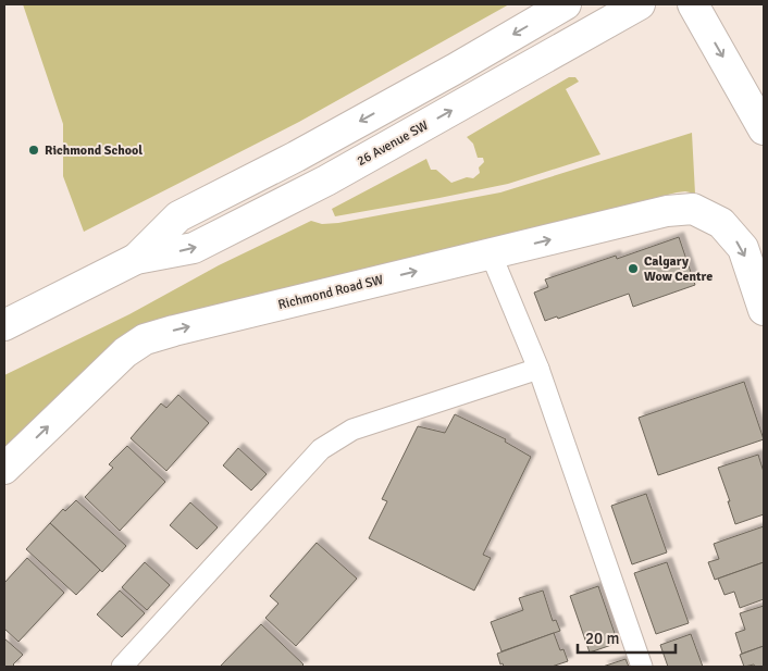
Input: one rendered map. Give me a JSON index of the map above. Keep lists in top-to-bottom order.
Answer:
{
  "streets": {
    "main road": ["26 Avenue SW", "Richmond Road SW"]
  },
  "one_way": ["Richmond Road SW"],
  "places": ["Richmond School", "Calgary Wow Centre"],
  "scale_bar": "20 m"
}
